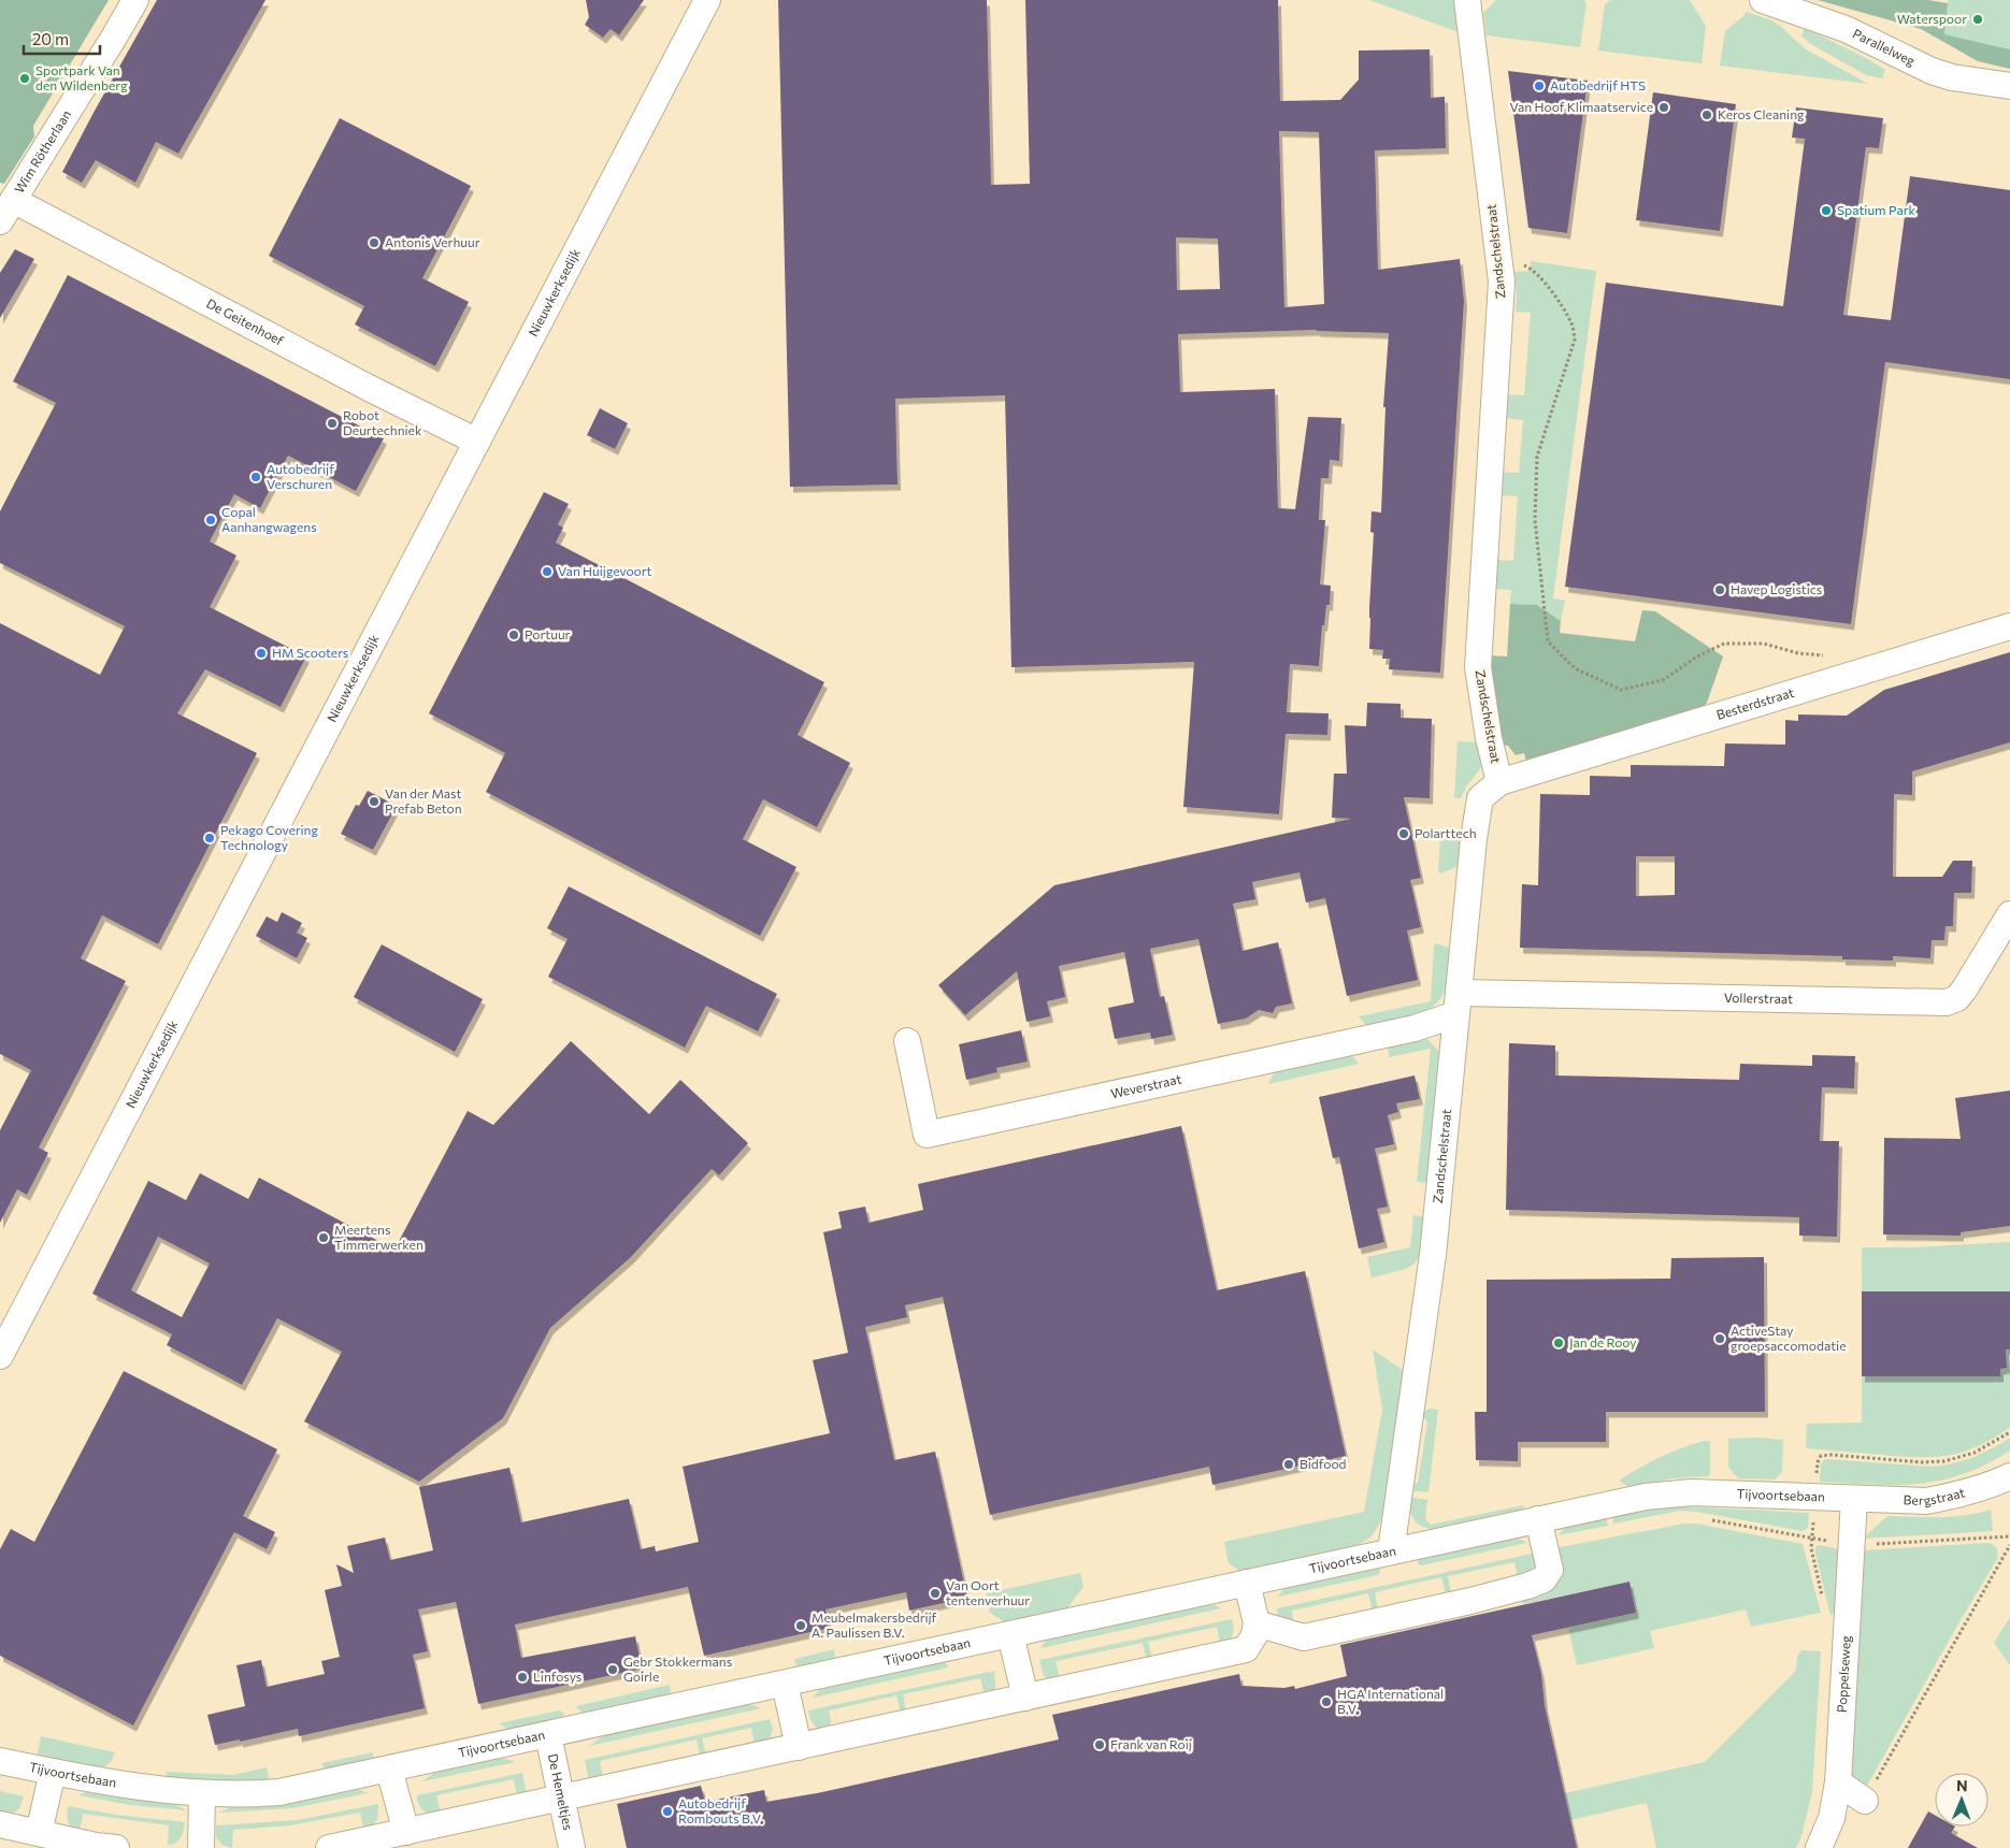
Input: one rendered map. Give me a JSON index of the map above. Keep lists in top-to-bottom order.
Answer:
{
  "streets": {
    "street": [
      "Parallelweg",
      "Wim Rötherlaan",
      "Zandschelstraat",
      "Nieuwkerksedijk",
      "De Geitenhoef",
      "Besterdstraat",
      "Vollerstraat",
      "Weverstraat",
      "Tijvoortsebaan",
      "Bergstraat",
      "Poppelseweg",
      "De Hemeltjes"
    ]
  },
  "crossings": [
    ["Wim Rötherlaan", "De Geitenhoef"],
    ["Zandschelstraat", "Besterdstraat"],
    ["Zandschelstraat", "Vollerstraat"],
    ["Zandschelstraat", "Weverstraat"],
    ["Zandschelstraat", "Tijvoortsebaan"],
    ["Nieuwkerksedijk", "De Geitenhoef"],
    ["Vollerstraat", "Weverstraat"],
    ["Tijvoortsebaan", "Bergstraat"],
    ["Tijvoortsebaan", "Poppelseweg"],
    ["Tijvoortsebaan", "De Hemeltjes"],
    ["Bergstraat", "Poppelseweg"]
  ],
  "places": [
    "Waterspoor",
    "Sportpark Van den Wildenberg",
    "Autobedrijf HTS",
    "Van Hoof Klimaatservice",
    "Keros Cleaning",
    "Spatium Park",
    "Antonis Verhuur",
    "Robot Deurtechniek",
    "Autobedrijf Verschuren",
    "Copal Aanhangwagens",
    "Van Huijgevoort",
    "Havep Logistics",
    "Portuur",
    "HM Scooters",
    "Van der Mast Prefab Beton",
    "Polarttech",
    "Pekago Covering Technology",
    "Meertens Timmerwerken",
    "ActiveStay groepsaccomodatie",
    "Jan de Rooy",
    "Bidfood",
    "Van Oort tentenverhuur",
    "Meubelmakersbedrijf A. Paulissen B.V.",
    "Gebr Stokkermans Goirle",
    "Linfosys",
    "HGA International B.V.",
    "Frank van Roij",
    "Autobedrijf Rombouts B.V."
  ],
  "scale_bar": "20 m",
  "north": "top"
}
